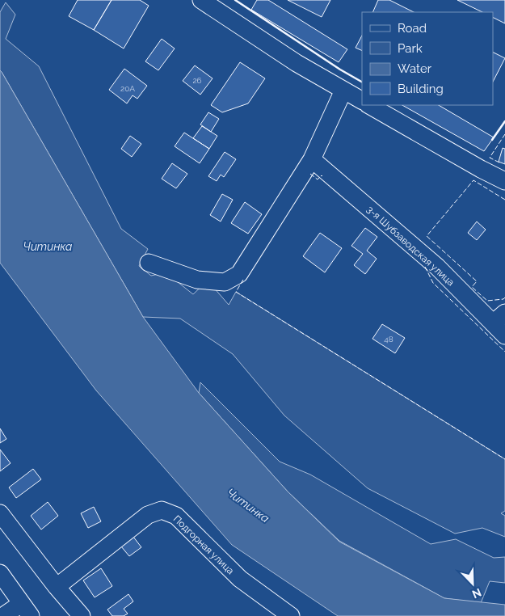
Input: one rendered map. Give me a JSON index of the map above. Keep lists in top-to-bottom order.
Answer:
{
  "streets": {
    "street": ["3-я Шубзаводская улица", "Подгорная улица"]
  },
  "water": ["Читинка"],
  "house_numbers": ["26", "20А", "48"],
  "legend": [
    "Road",
    "Park",
    "Water",
    "Building"
  ],
  "north": "bottom right"
}
